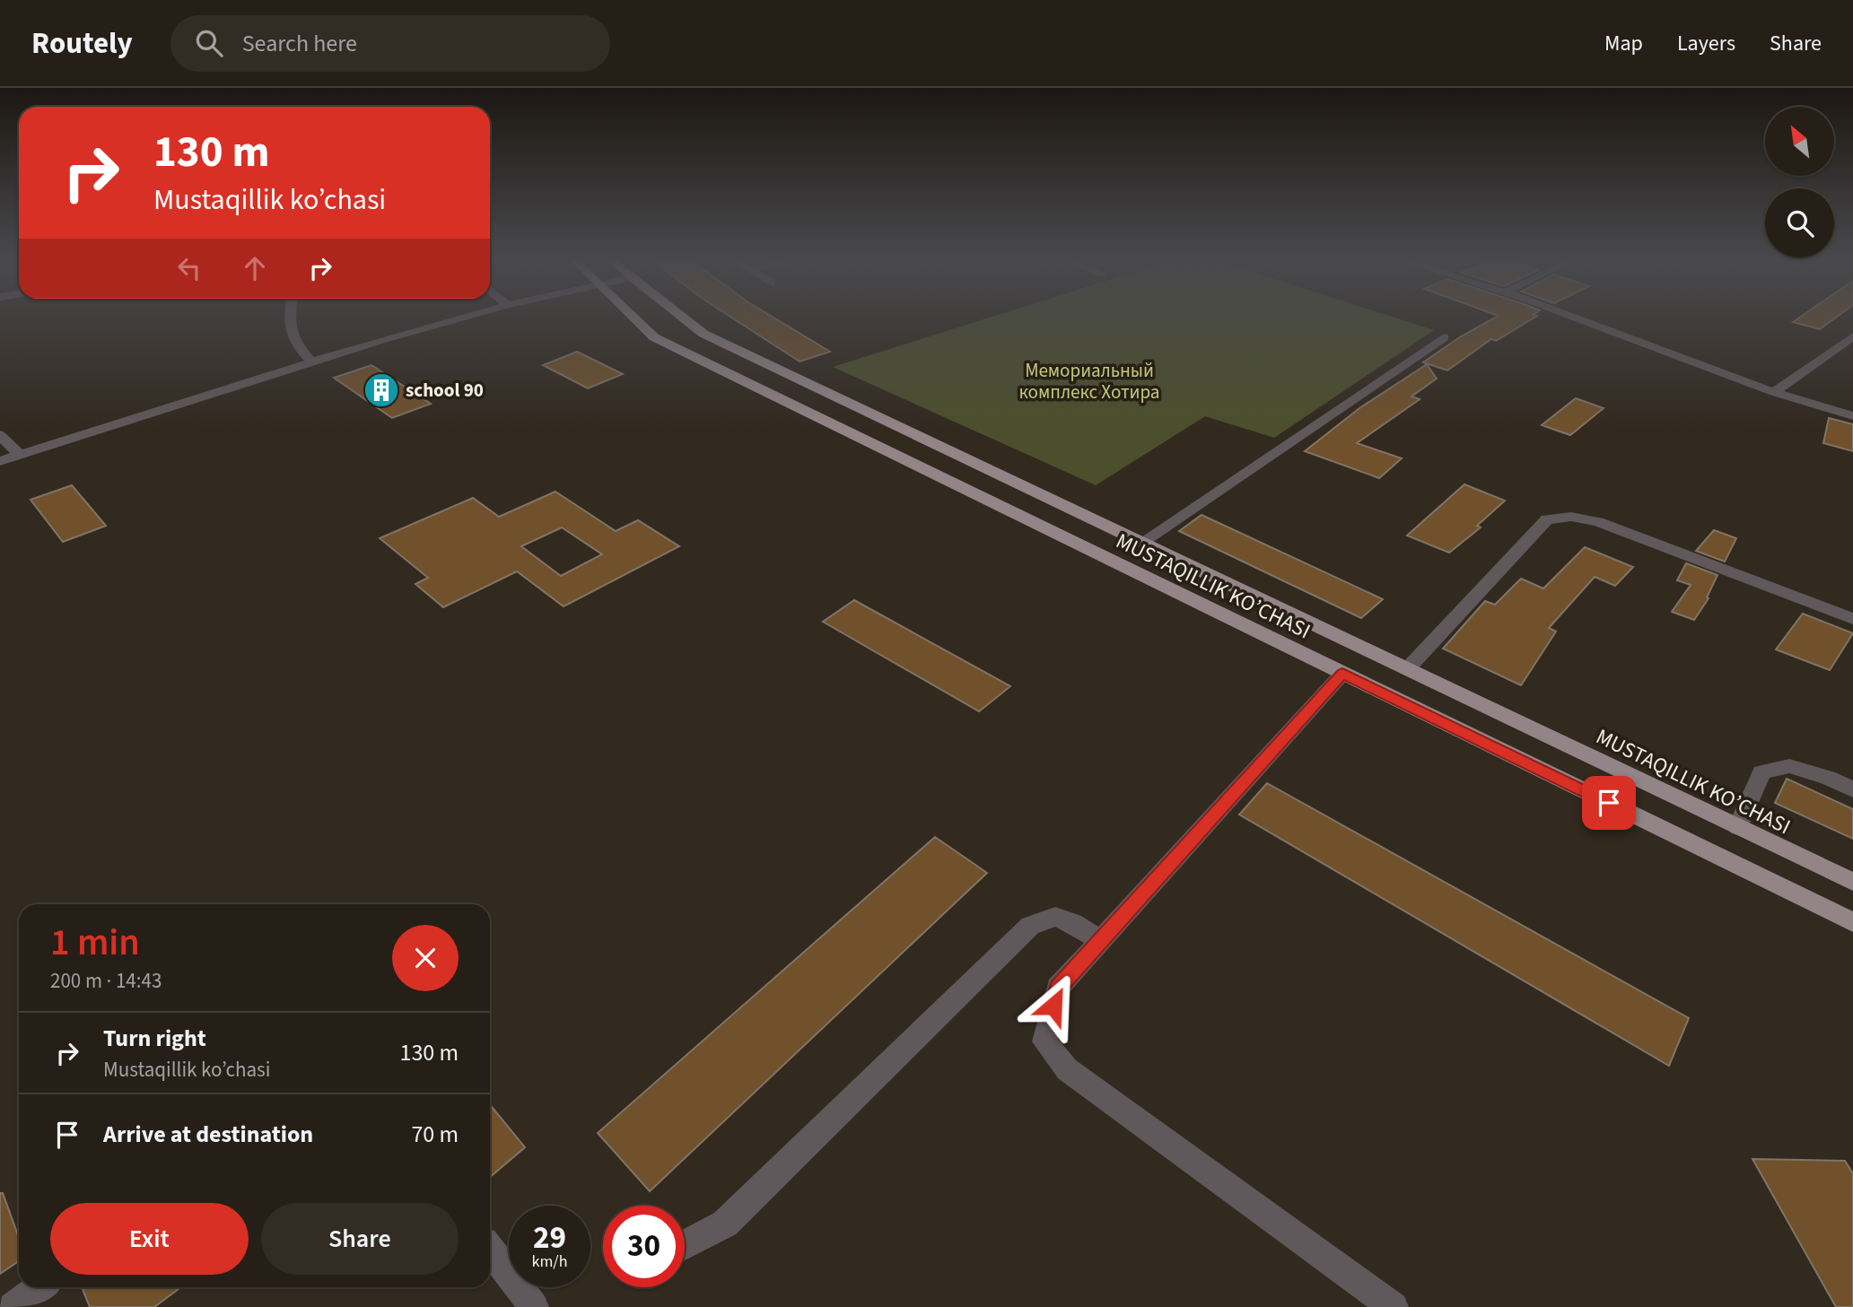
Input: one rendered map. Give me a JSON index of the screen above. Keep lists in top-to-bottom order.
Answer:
{
  "streets": {
    "main road": ["MUSTAQILLIK KO’CHASI"]
  },
  "parks": ["Мемориальный комплекс Хотира"],
  "places": {
    "building": ["school 90"]
  },
  "north": "top left",
  "page": {
    "header": "Routely",
    "search": "Search here",
    "nav": ["Map", "Layers", "Share"],
    "turn": ["130 m", "Mustaqillik ko’chasi"],
    "heading": ["1 min", "200 m · 14:43"],
    "list": [
      {
        "name": "Turn right",
        "note": "Mustaqillik ko’chasi",
        "value": "130 m"
      },
      {
        "name": "Arrive at destination",
        "value": "70 m"
      }
    ],
    "buttons": ["Exit", "Share"],
    "speed": "29 km/h",
    "limit": "30"
  }
}
